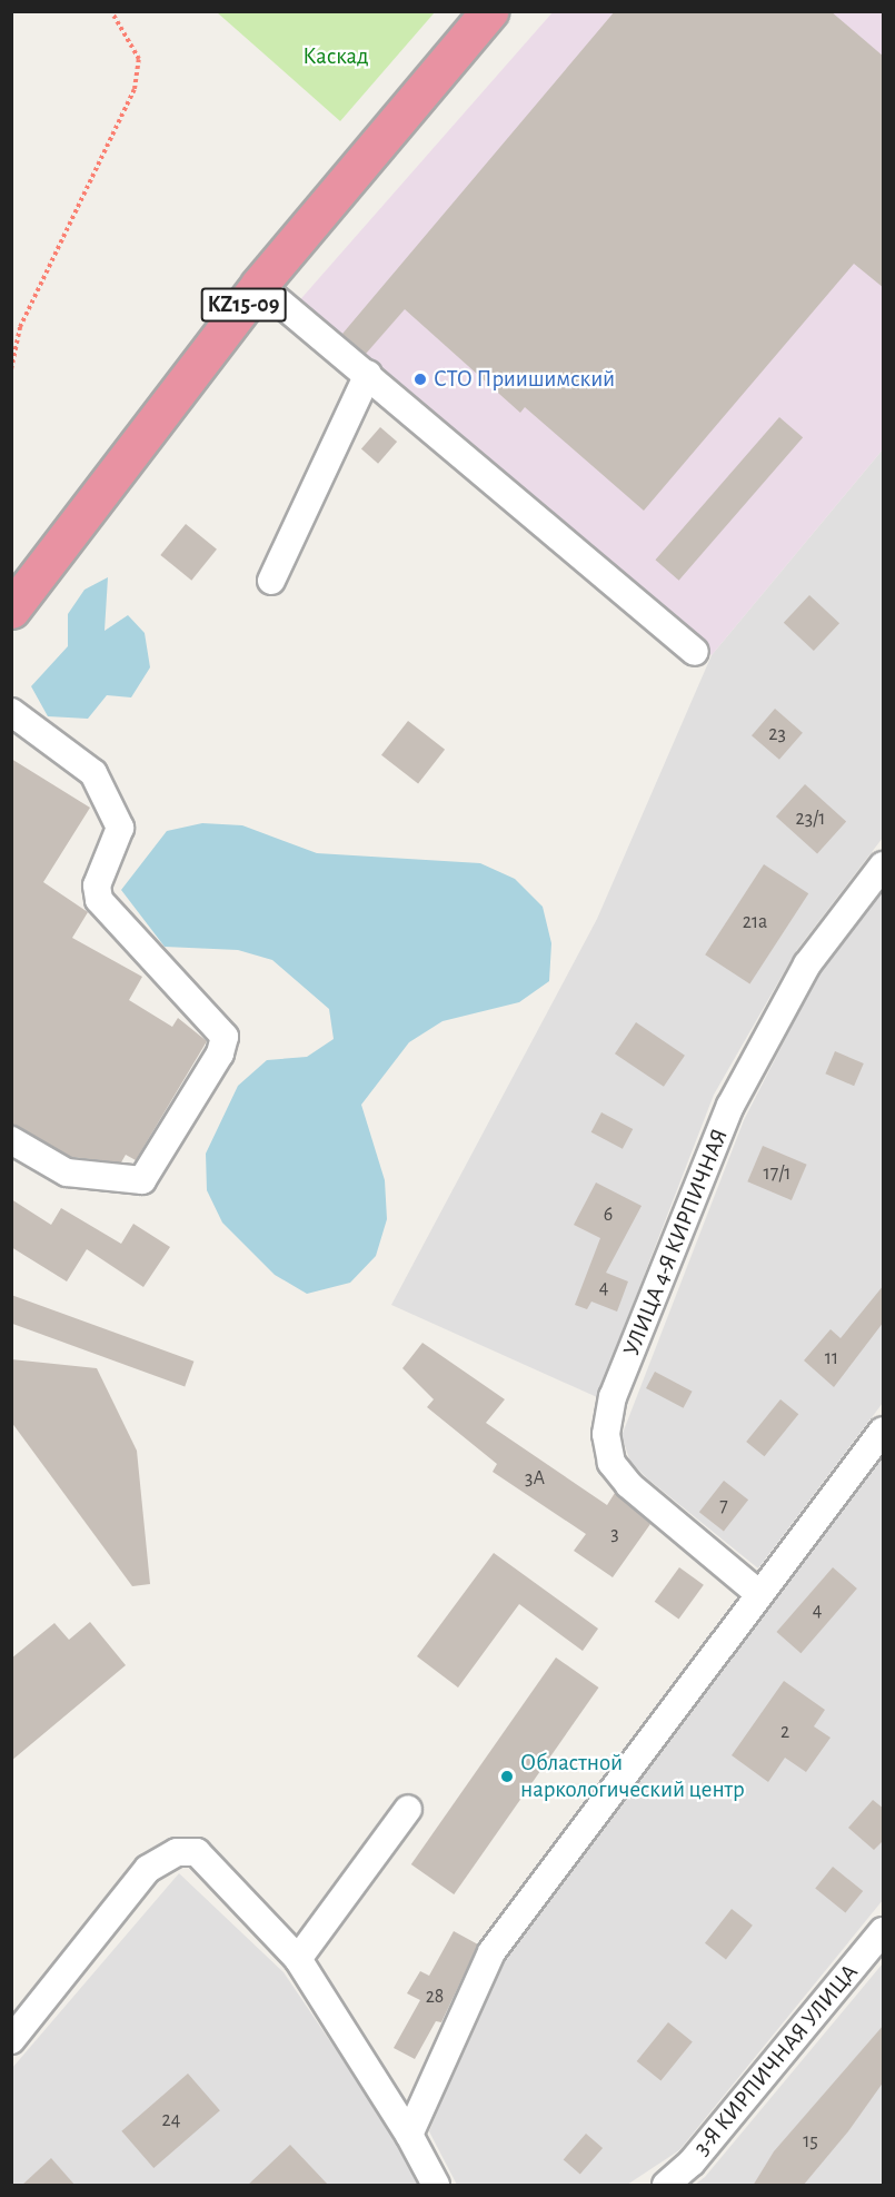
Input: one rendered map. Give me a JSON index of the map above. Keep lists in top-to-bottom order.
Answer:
{
  "streets": {
    "highway": ["KZ15-09"],
    "street": ["УЛИЦА 4-Я КИРПИЧНАЯ", "3-Я КИРПИЧНАЯ УЛИЦА"]
  },
  "parks": ["Каскад"],
  "places": ["СТО Приишимский", "Областной наркологический центр"],
  "house_numbers": [
    "23",
    "23/1",
    "21а",
    "17/1",
    "6",
    "4",
    "11",
    "3А",
    "7",
    "3",
    "4",
    "2",
    "28",
    "24",
    "15"
  ]
}
